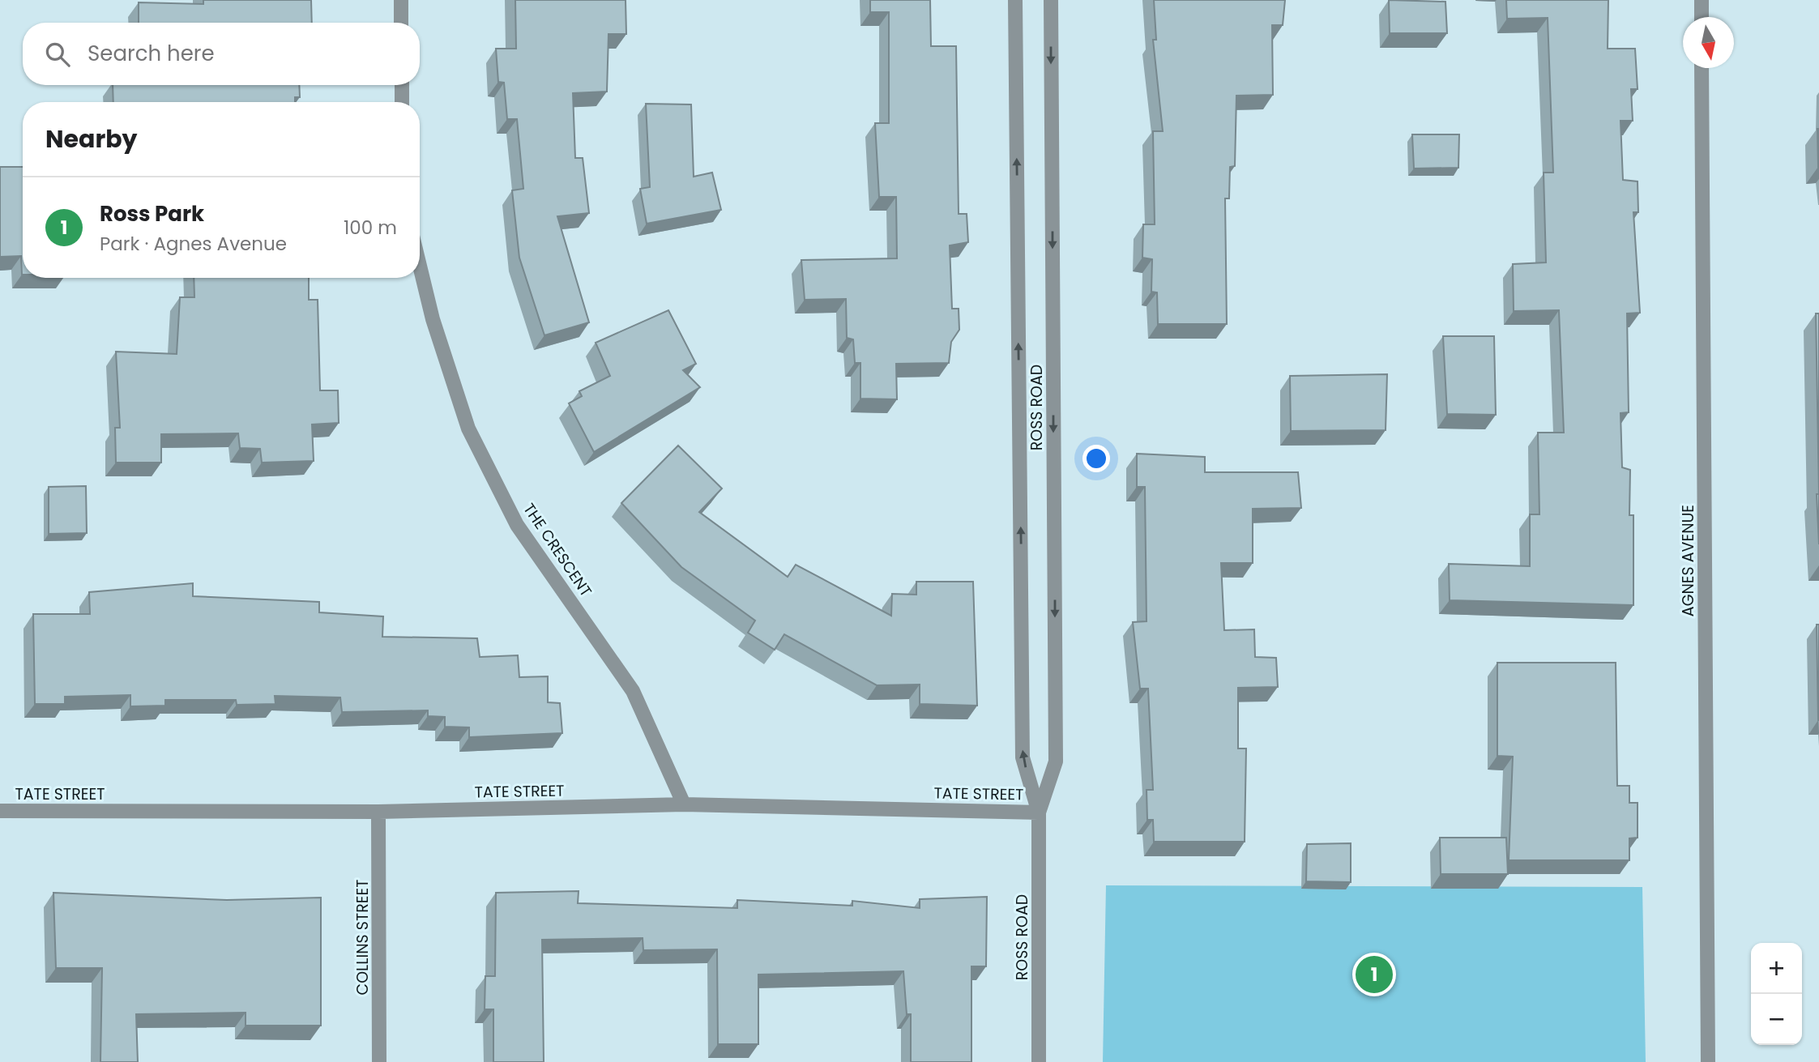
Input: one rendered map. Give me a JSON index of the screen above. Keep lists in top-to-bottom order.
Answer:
{
  "streets": {
    "street": [
      "ROSS ROAD",
      "THE CRESCENT",
      "AGNES AVENUE",
      "TATE STREET",
      "COLLINS STREET"
    ]
  },
  "crossings": [
    ["ROSS ROAD", "TATE STREET"],
    ["THE CRESCENT", "TATE STREET"],
    ["TATE STREET", "COLLINS STREET"]
  ],
  "north": "bottom",
  "page": {
    "search": "Search here",
    "heading": "Nearby",
    "list": [
      {
        "mark": "1",
        "name": "Ross Park",
        "note": "Park · Agnes Avenue",
        "value": "100 m"
      }
    ],
    "map_buttons": ["+", "−"],
    "pins": "1"
  }
}
